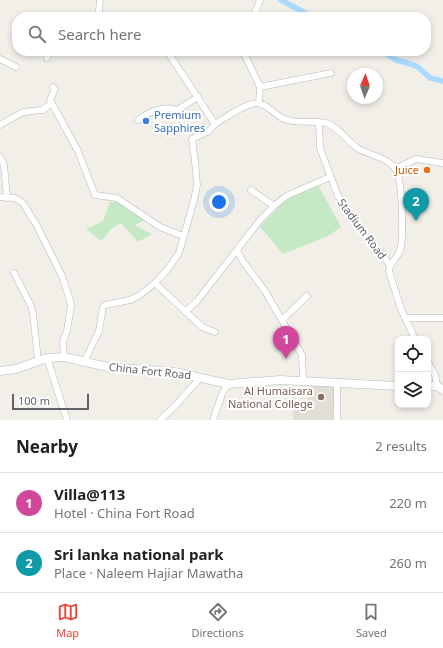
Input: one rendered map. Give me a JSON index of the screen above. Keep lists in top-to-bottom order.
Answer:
{
  "streets": {
    "street": ["Stadium Road", "China Fort Road"]
  },
  "places": ["Premium Sapphires", "Juice", "Al Humaisara National College"],
  "scale_bar": "100 m",
  "north": "top",
  "page": {
    "search": "Search here",
    "pins": ["2", "1"],
    "scale": "100 m",
    "heading": ["Nearby", "2 results"],
    "list": [
      {
        "mark": "1",
        "name": "Villa@113",
        "note": "Hotel · China Fort Road",
        "value": "220 m"
      },
      {
        "mark": "2",
        "name": "Sri lanka national park",
        "note": "Place · Naleem Hajiar Mawatha",
        "value": "260 m"
      }
    ],
    "nav": ["Map", "Directions", "Saved"]
  }
}
